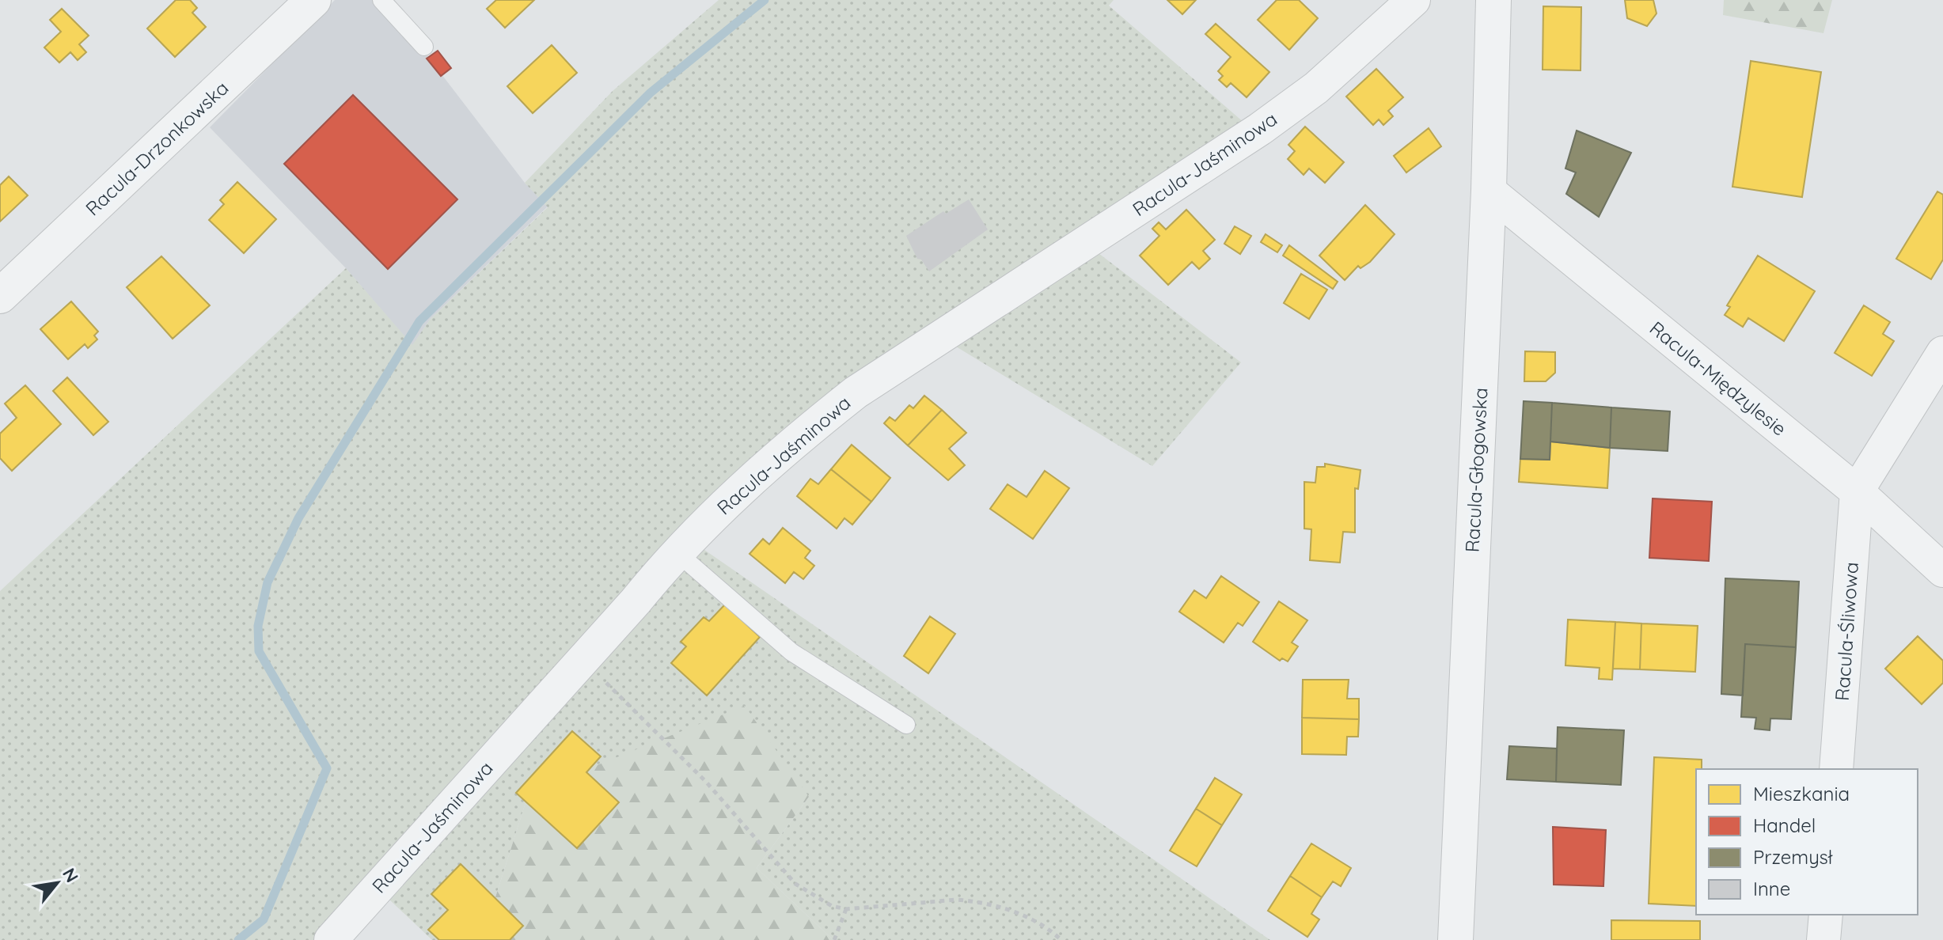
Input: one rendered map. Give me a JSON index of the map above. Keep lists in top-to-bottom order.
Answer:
{
  "streets": {
    "street": [
      "Racula-Drzonkowska",
      "Racula-Jaśminowa",
      "Racula-Międzylesie",
      "Racula-Głogowska",
      "Racula-Śliwowa"
    ]
  },
  "crossings": [
    ["Racula-Międzylesie", "Racula-Głogowska"],
    ["Racula-Międzylesie", "Racula-Śliwowa"]
  ],
  "legend": [
    "Mieszkania",
    "Handel",
    "Przemysł",
    "Inne"
  ],
  "north": "top right"
}
